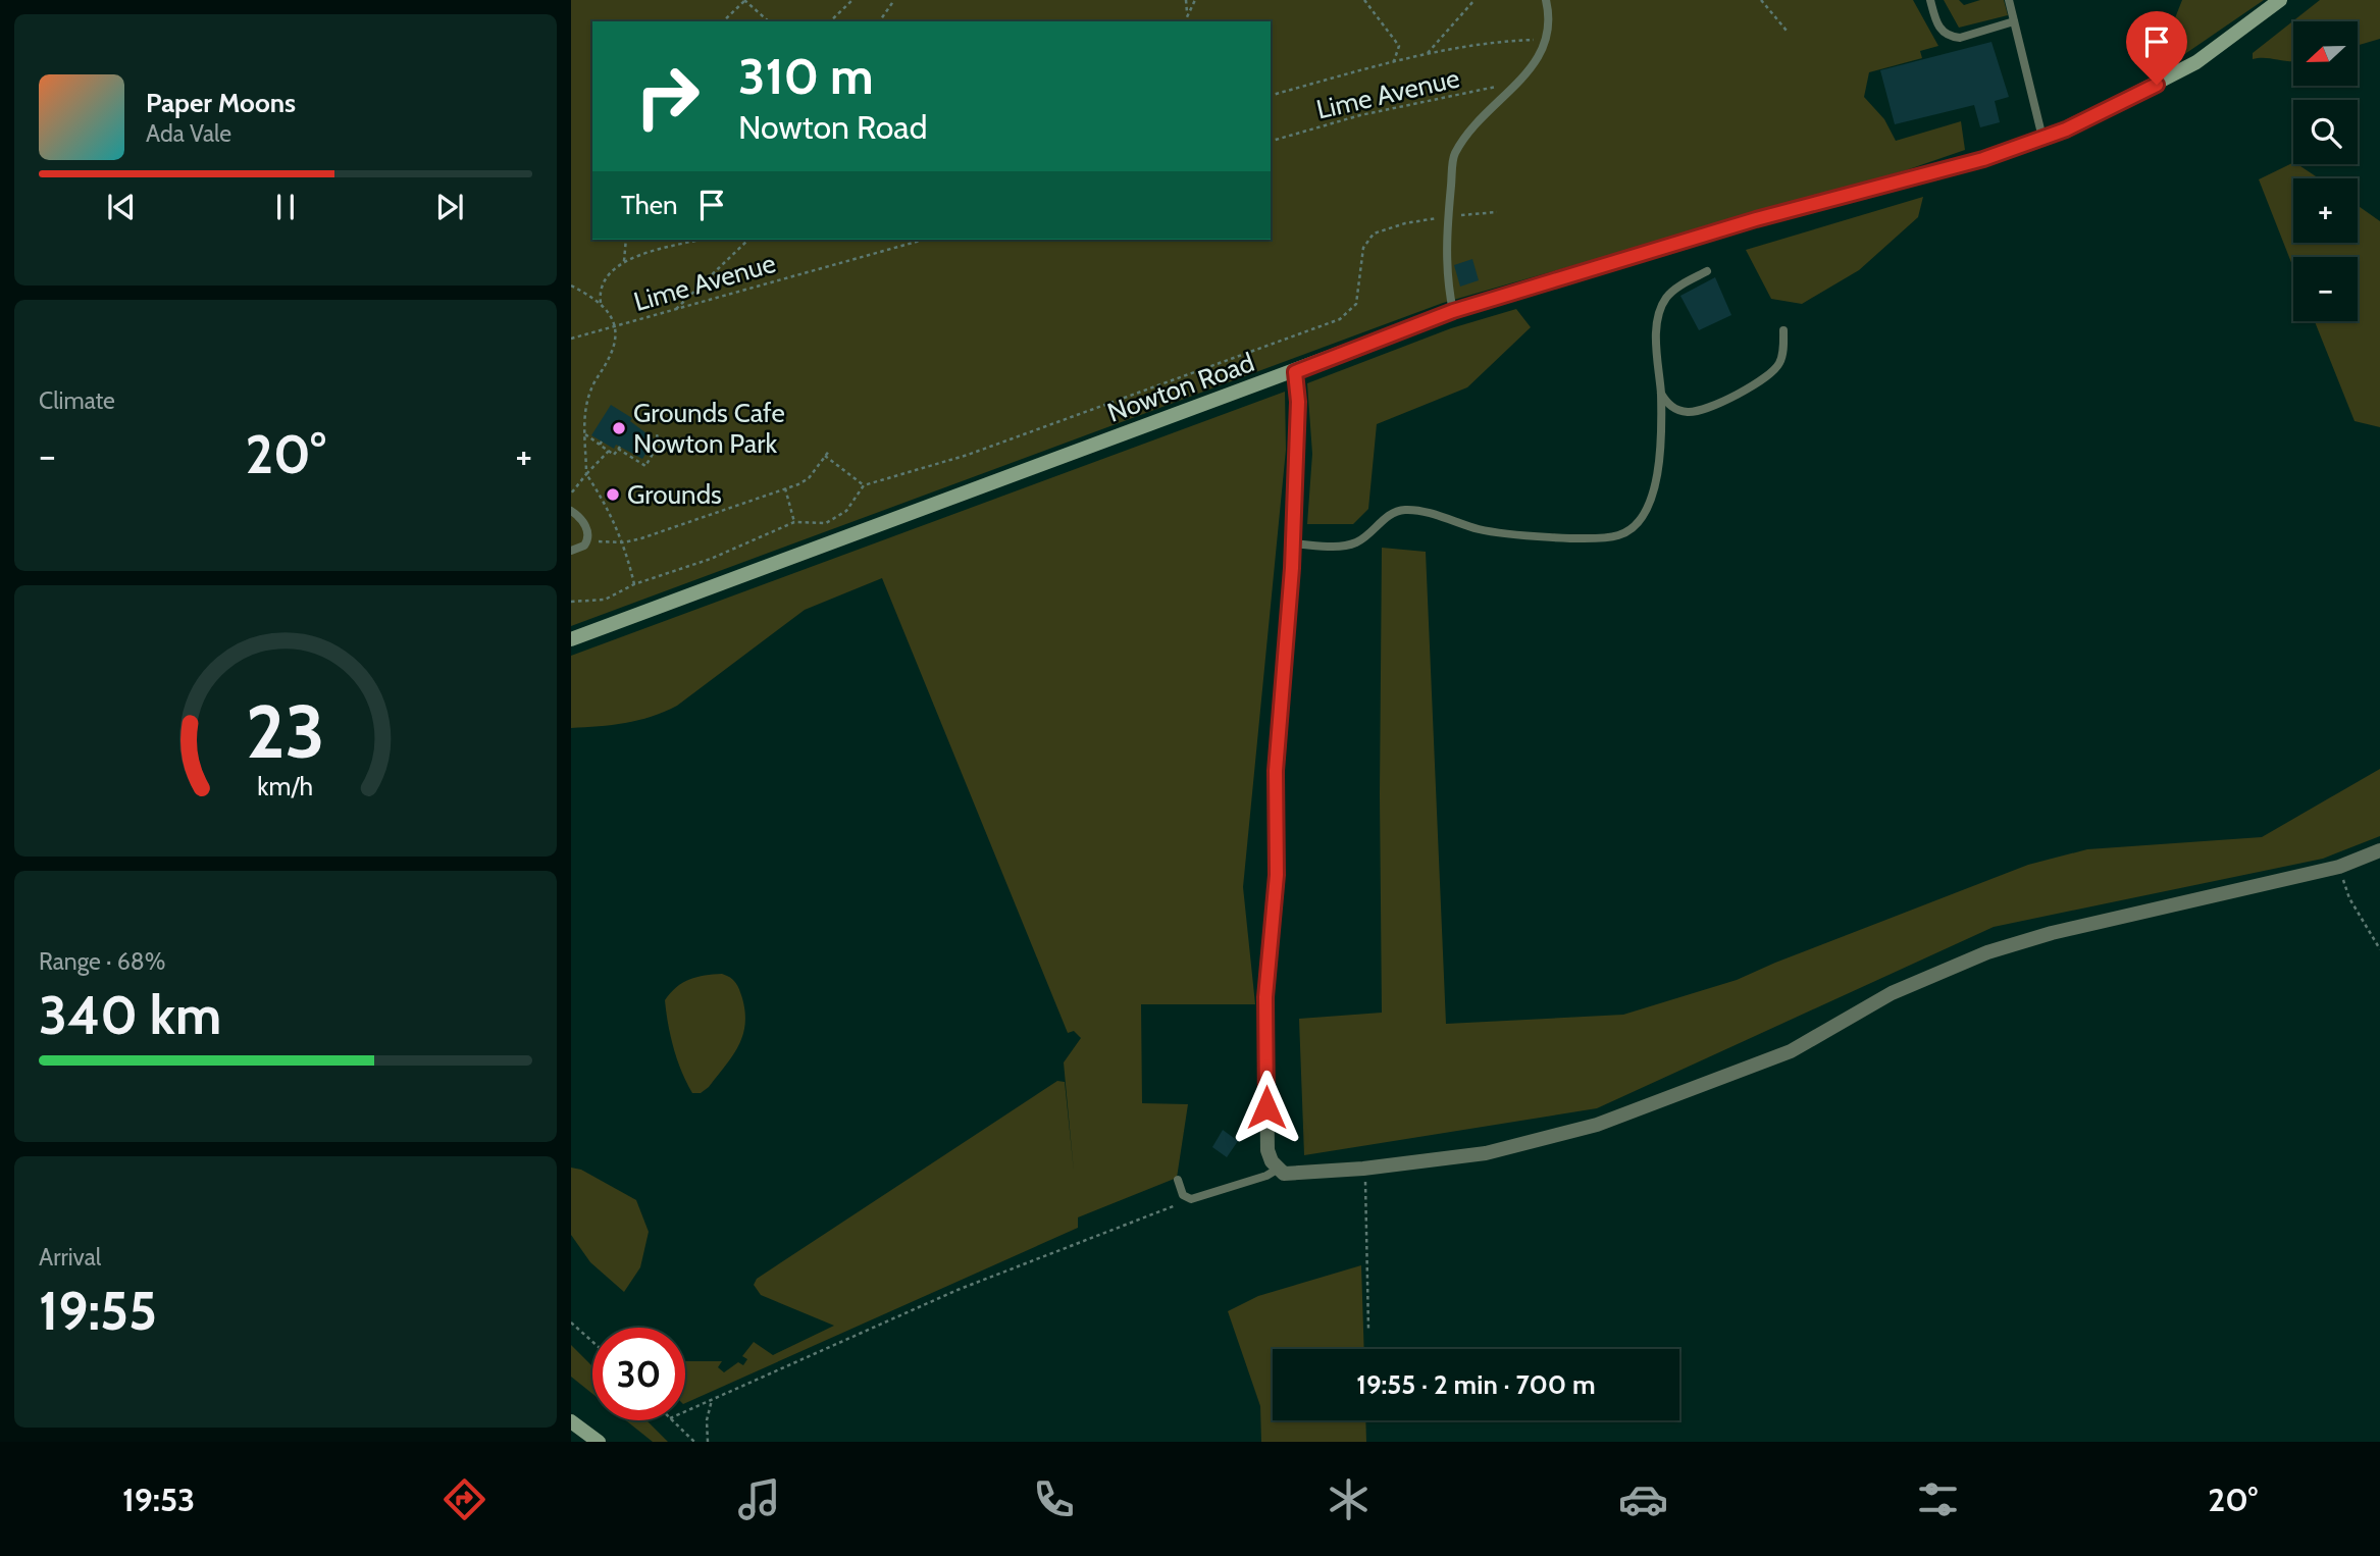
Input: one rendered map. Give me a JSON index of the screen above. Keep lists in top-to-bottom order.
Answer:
{
  "streets": {
    "street": ["Nowton Road"],
    "path": ["Lime Avenue"]
  },
  "places": ["Grounds Cafe Nowton Park", "Grounds"],
  "north": "left",
  "page": {
    "map_buttons": ["+", "−"],
    "turn": ["310 m", "Nowton Road"],
    "song": ["Paper Moons", "Ada Vale"],
    "then": "Then",
    "tile": [
      "Climate",
      ["Range · 68%", "340 km"],
      ["Arrival", "19:55"]
    ],
    "heat": ["−", "20°", "+"],
    "limit": "30",
    "trip": "19:55 · 2 min · 700 m",
    "tabs": ["19:53", "20°"],
    "gauge": ["23", "km/h"]
  }
}
